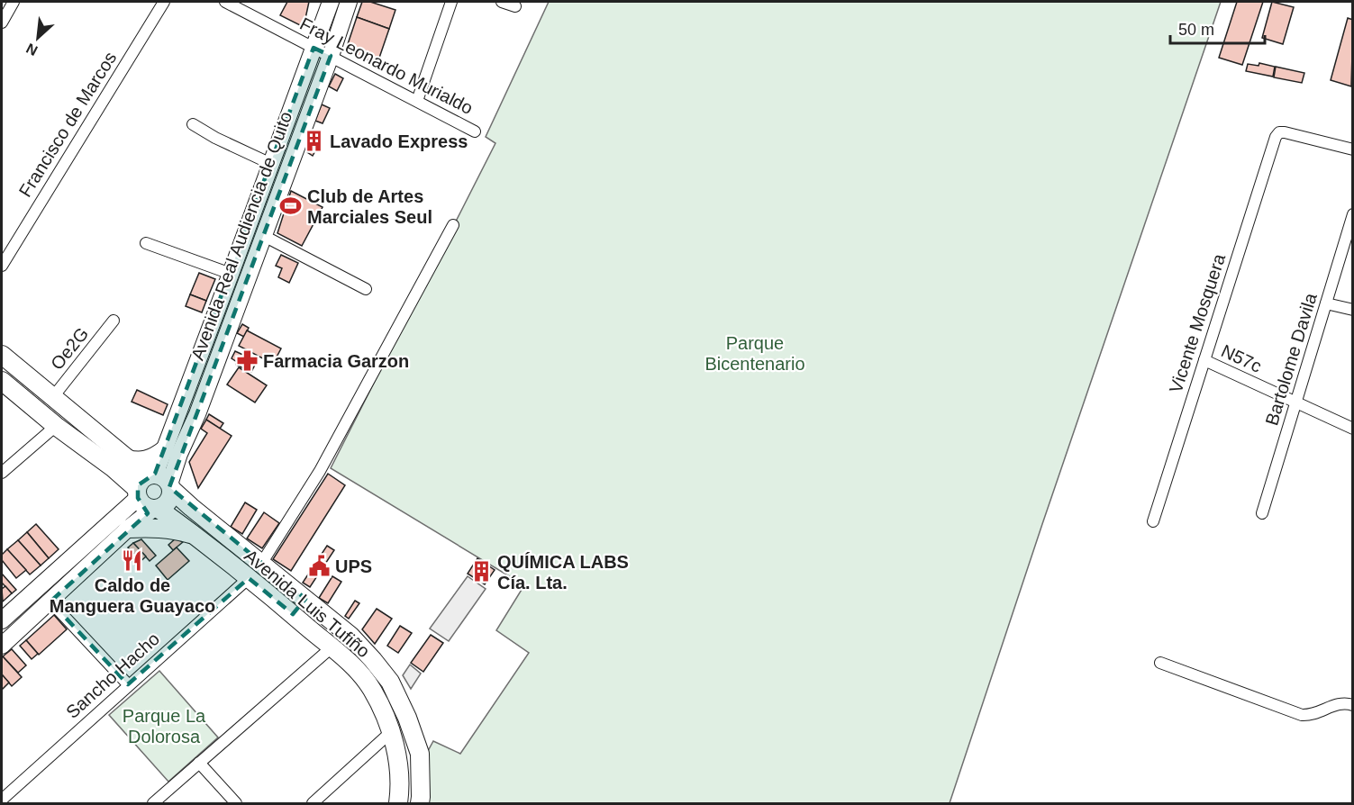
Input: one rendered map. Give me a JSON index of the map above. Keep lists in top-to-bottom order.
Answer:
{
  "streets": {
    "main road": ["Avenida Real Audiencia de Quito", "Avenida Luis Tufiño"],
    "street": [
      "Fray Leonardo Murialdo",
      "Francisco de Marcos",
      "Vicente Mosquera",
      "Oe2G",
      "N57c",
      "Bartolome Davila",
      "Sancho Hacho"
    ]
  },
  "crossings": [
    ["Fray Leonardo Murialdo", "Avenida Real Audiencia de Quito"],
    ["Avenida Real Audiencia de Quito", "Avenida Luis Tufiño"],
    ["Vicente Mosquera", "N57c"],
    ["N57c", "Bartolome Davila"],
    ["Avenida Luis Tufiño", "Sancho Hacho"]
  ],
  "parks": ["Parque Bicentenario", "Parque La Dolorosa"],
  "places": {
    "building": ["Lavado Express", "QUÍMICA LABS Cía. Lta."],
    "sports": ["Club de Artes Marciales Seul"],
    "pharmacy": ["Farmacia Garzon"],
    "restaurant": ["Caldo de Manguera Guayaco"],
    "public building": ["UPS"]
  },
  "scale_bar": "50 m",
  "north": "bottom left"
}
